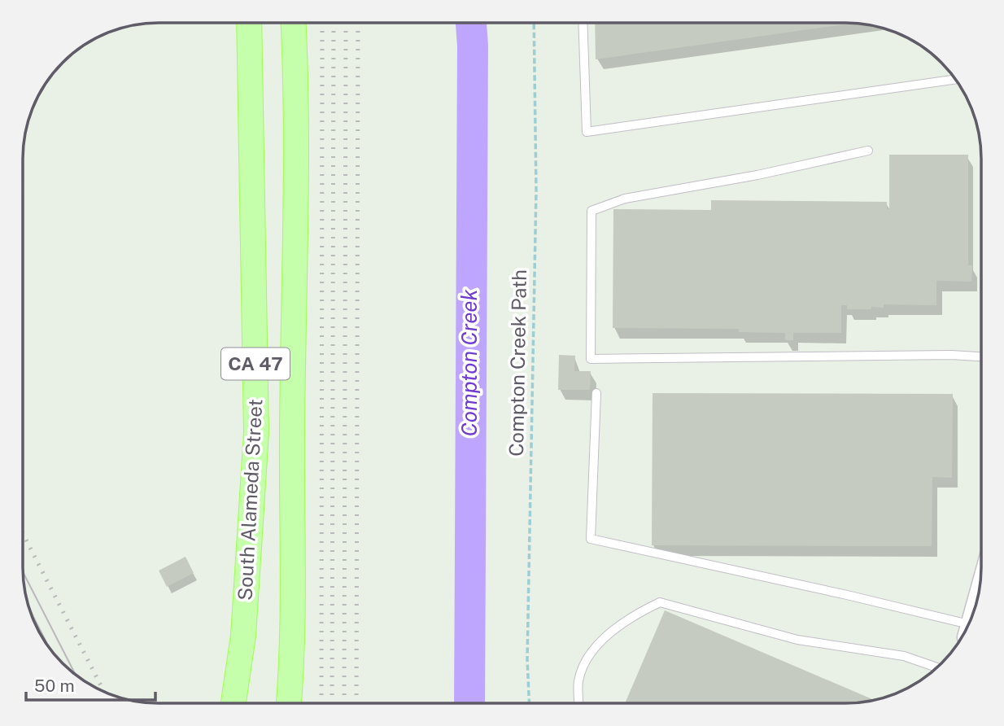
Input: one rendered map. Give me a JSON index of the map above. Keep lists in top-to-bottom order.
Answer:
{
  "streets": {
    "main road": ["CA 47", "South Alameda Street"],
    "path": ["Compton Creek Path"]
  },
  "water": ["Compton Creek"],
  "scale_bar": "50 m"
}
